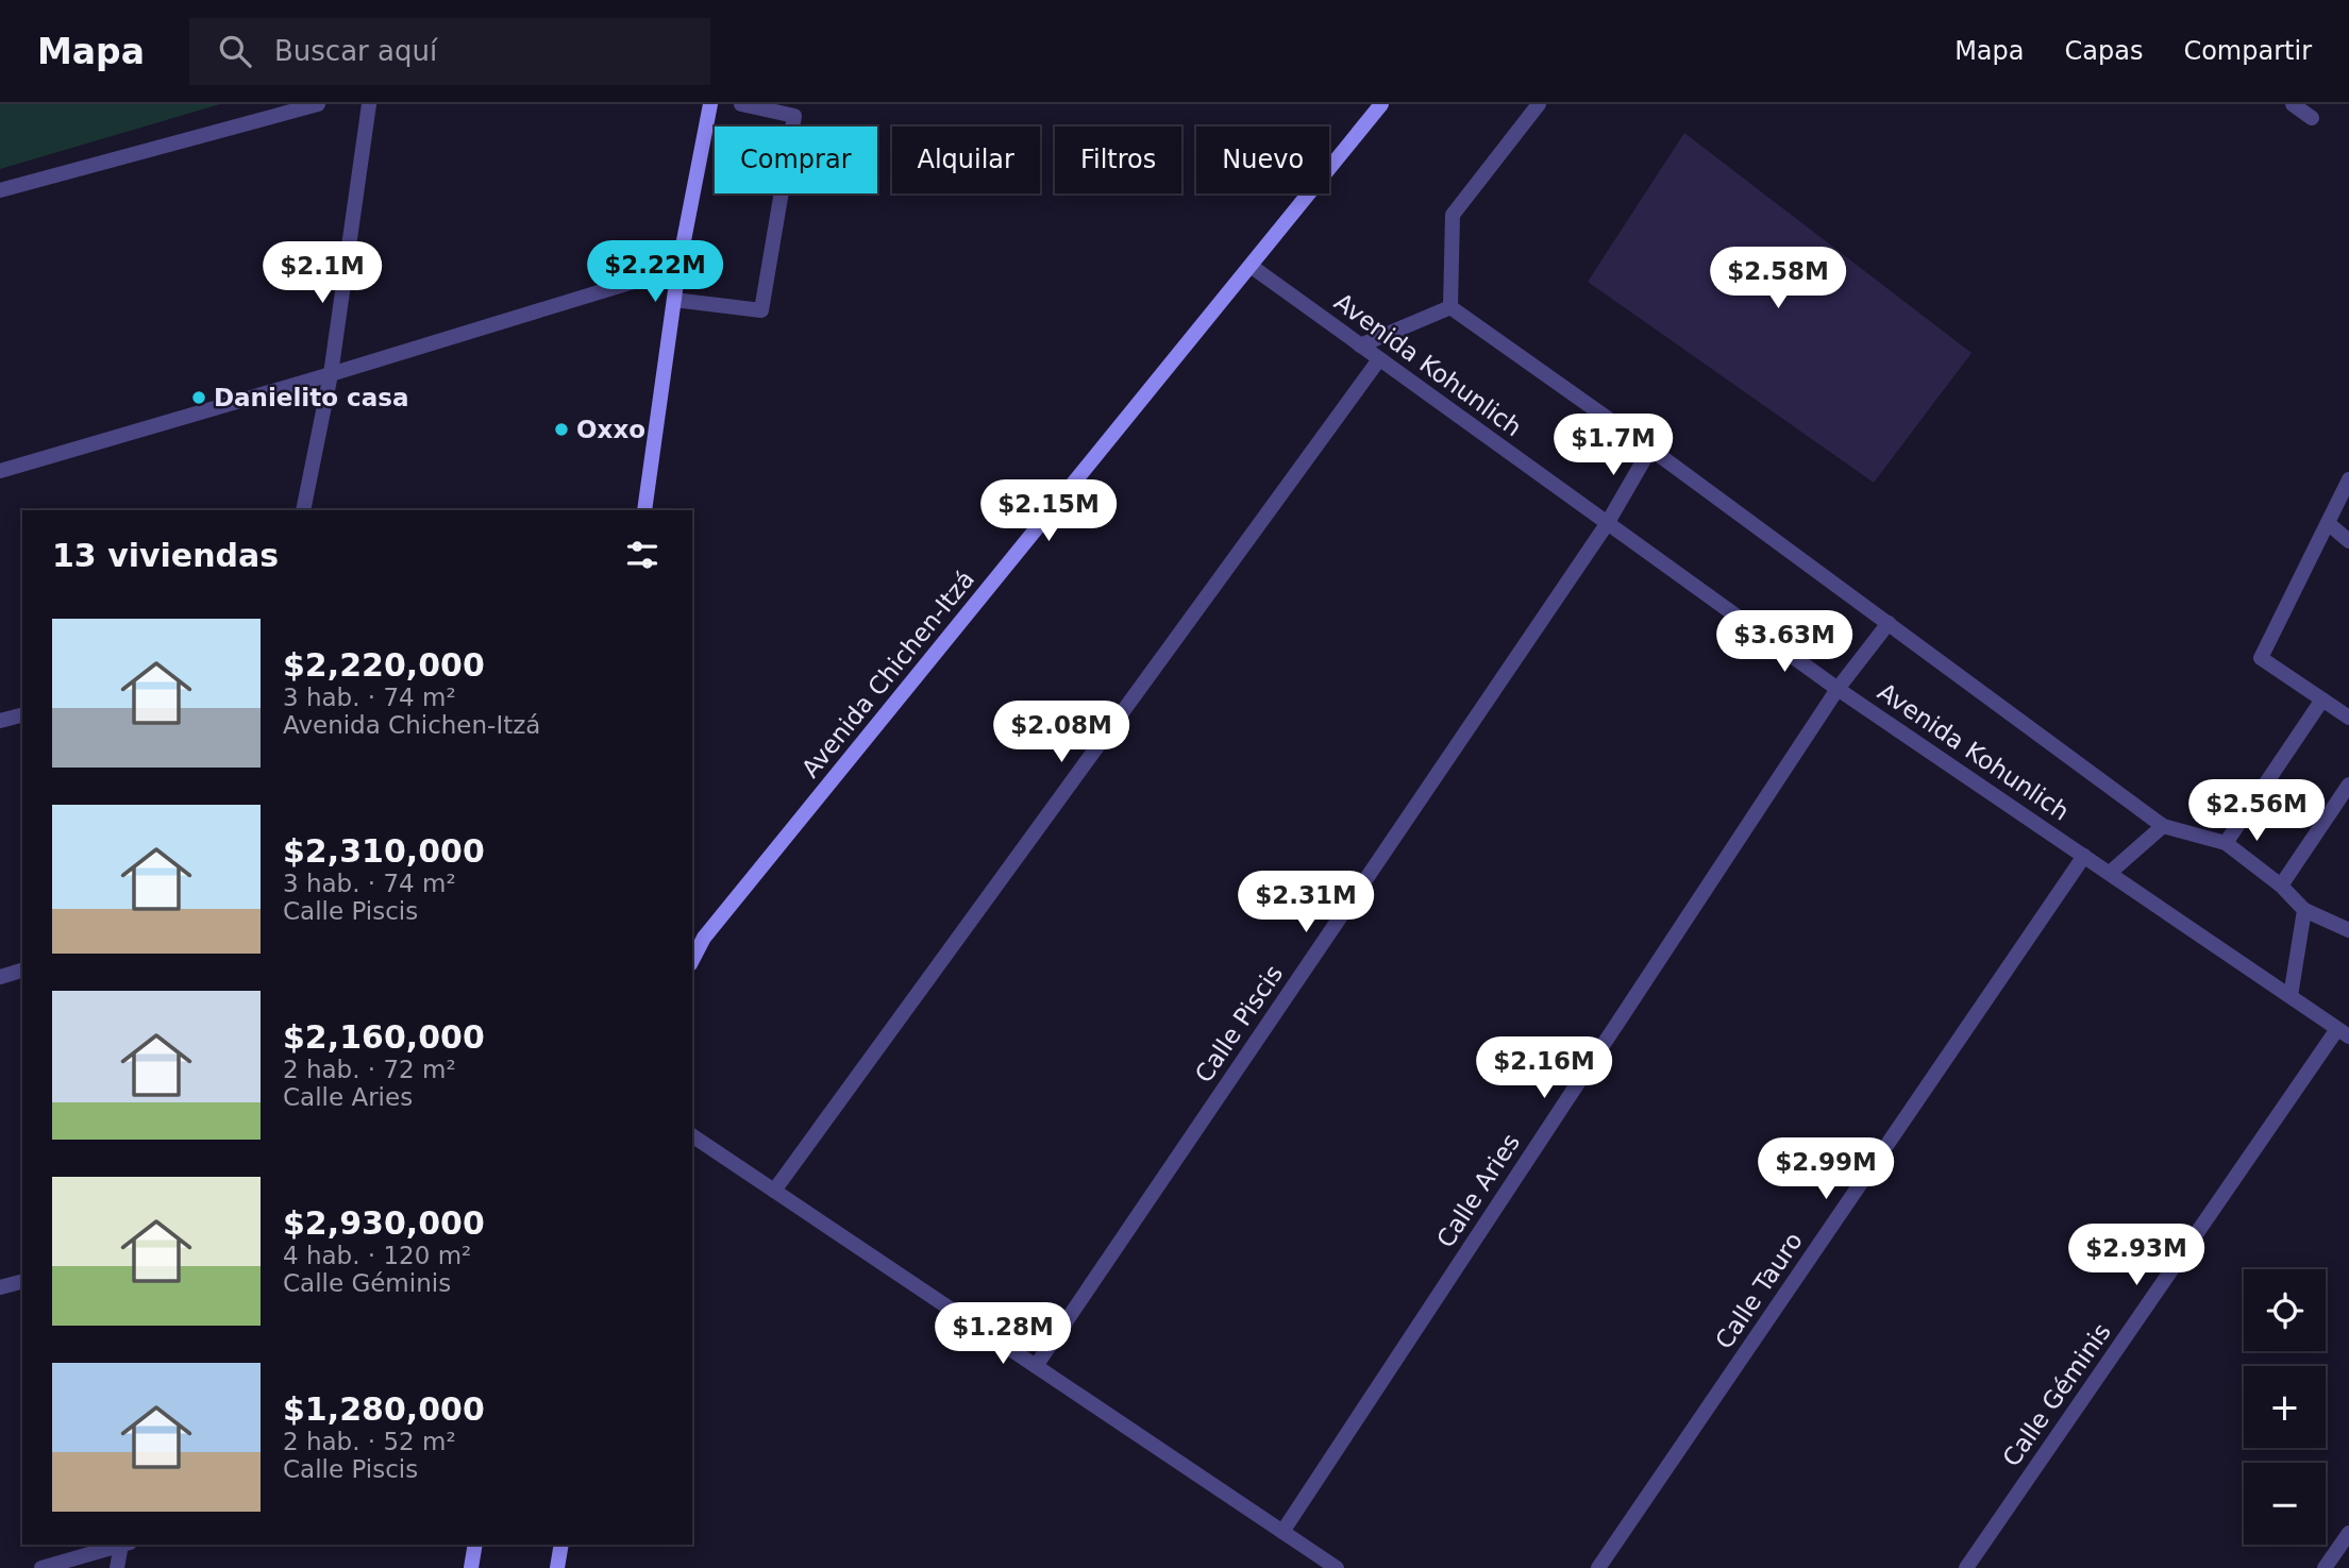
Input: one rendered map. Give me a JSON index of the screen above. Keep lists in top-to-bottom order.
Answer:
{
  "streets": {
    "main road": ["Avenida Chichen-Itzá"],
    "street": [
      "Avenida Kohunlich",
      "Calle Piscis",
      "Calle Aries",
      "Calle Tauro",
      "Calle Géminis"
    ]
  },
  "crossings": [
    ["Avenida Kohunlich", "Avenida Chichen-Itzá"],
    ["Avenida Kohunlich", "Calle Piscis"],
    ["Avenida Kohunlich", "Calle Aries"],
    ["Avenida Kohunlich", "Calle Tauro"],
    ["Avenida Kohunlich", "Calle Géminis"]
  ],
  "places": ["Danielito casa", "Oxxo"],
  "page": {
    "header": "Mapa",
    "search": "Buscar aquí",
    "nav": ["Mapa", "Capas", "Compartir"],
    "chip": [
      "Comprar",
      "Alquilar",
      "Filtros",
      "Nuevo"
    ],
    "price": [
      "$2.22M",
      "$2.1M",
      "$2.58M",
      "$1.7M",
      "$2.15M",
      "$3.63M",
      "$2.08M",
      "$2.56M",
      "$2.31M",
      "$2.16M",
      "$2.99M",
      "$2.93M",
      "$1.28M"
    ],
    "heading": "13 viviendas",
    "list": [
      {
        "name": "$2,220,000",
        "note": "3 hab. · 74 m² · Avenida Chichen-Itzá"
      },
      {
        "name": "$2,310,000",
        "note": "3 hab. · 74 m² · Calle Piscis"
      },
      {
        "name": "$2,160,000",
        "note": "2 hab. · 72 m² · Calle Aries"
      },
      {
        "name": "$2,930,000",
        "note": "4 hab. · 120 m² · Calle Géminis"
      },
      {
        "name": "$1,280,000",
        "note": "2 hab. · 52 m² · Calle Piscis"
      }
    ],
    "map_buttons": ["+", "−"]
  }
}
